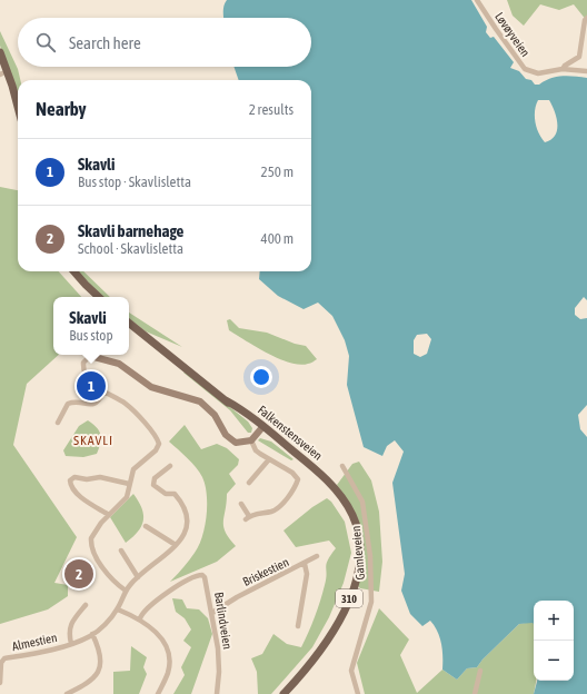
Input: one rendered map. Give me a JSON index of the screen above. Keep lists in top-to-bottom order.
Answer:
{
  "streets": {
    "main road": ["Falkenstensveien", "310"],
    "street": [
      "Løvøyveien",
      "Gamleveien",
      "Briskestien",
      "Barlindveien",
      "Almestien"
    ]
  },
  "crossings": [
    ["Briskestien", "Barlindveien"]
  ],
  "districts": ["SKAVLI"],
  "page": {
    "search": "Search here",
    "heading": ["Nearby", "2 results"],
    "list": [
      {
        "mark": "1",
        "name": "Skavli",
        "note": "Bus stop · Skavlisletta",
        "value": "250 m"
      },
      {
        "mark": "2",
        "name": "Skavli barnehage",
        "note": "School · Skavlisletta",
        "value": "400 m"
      }
    ],
    "popup": ["Skavli", "Bus stop"],
    "pins": ["1", "2"],
    "map_buttons": ["+", "−"]
  }
}
